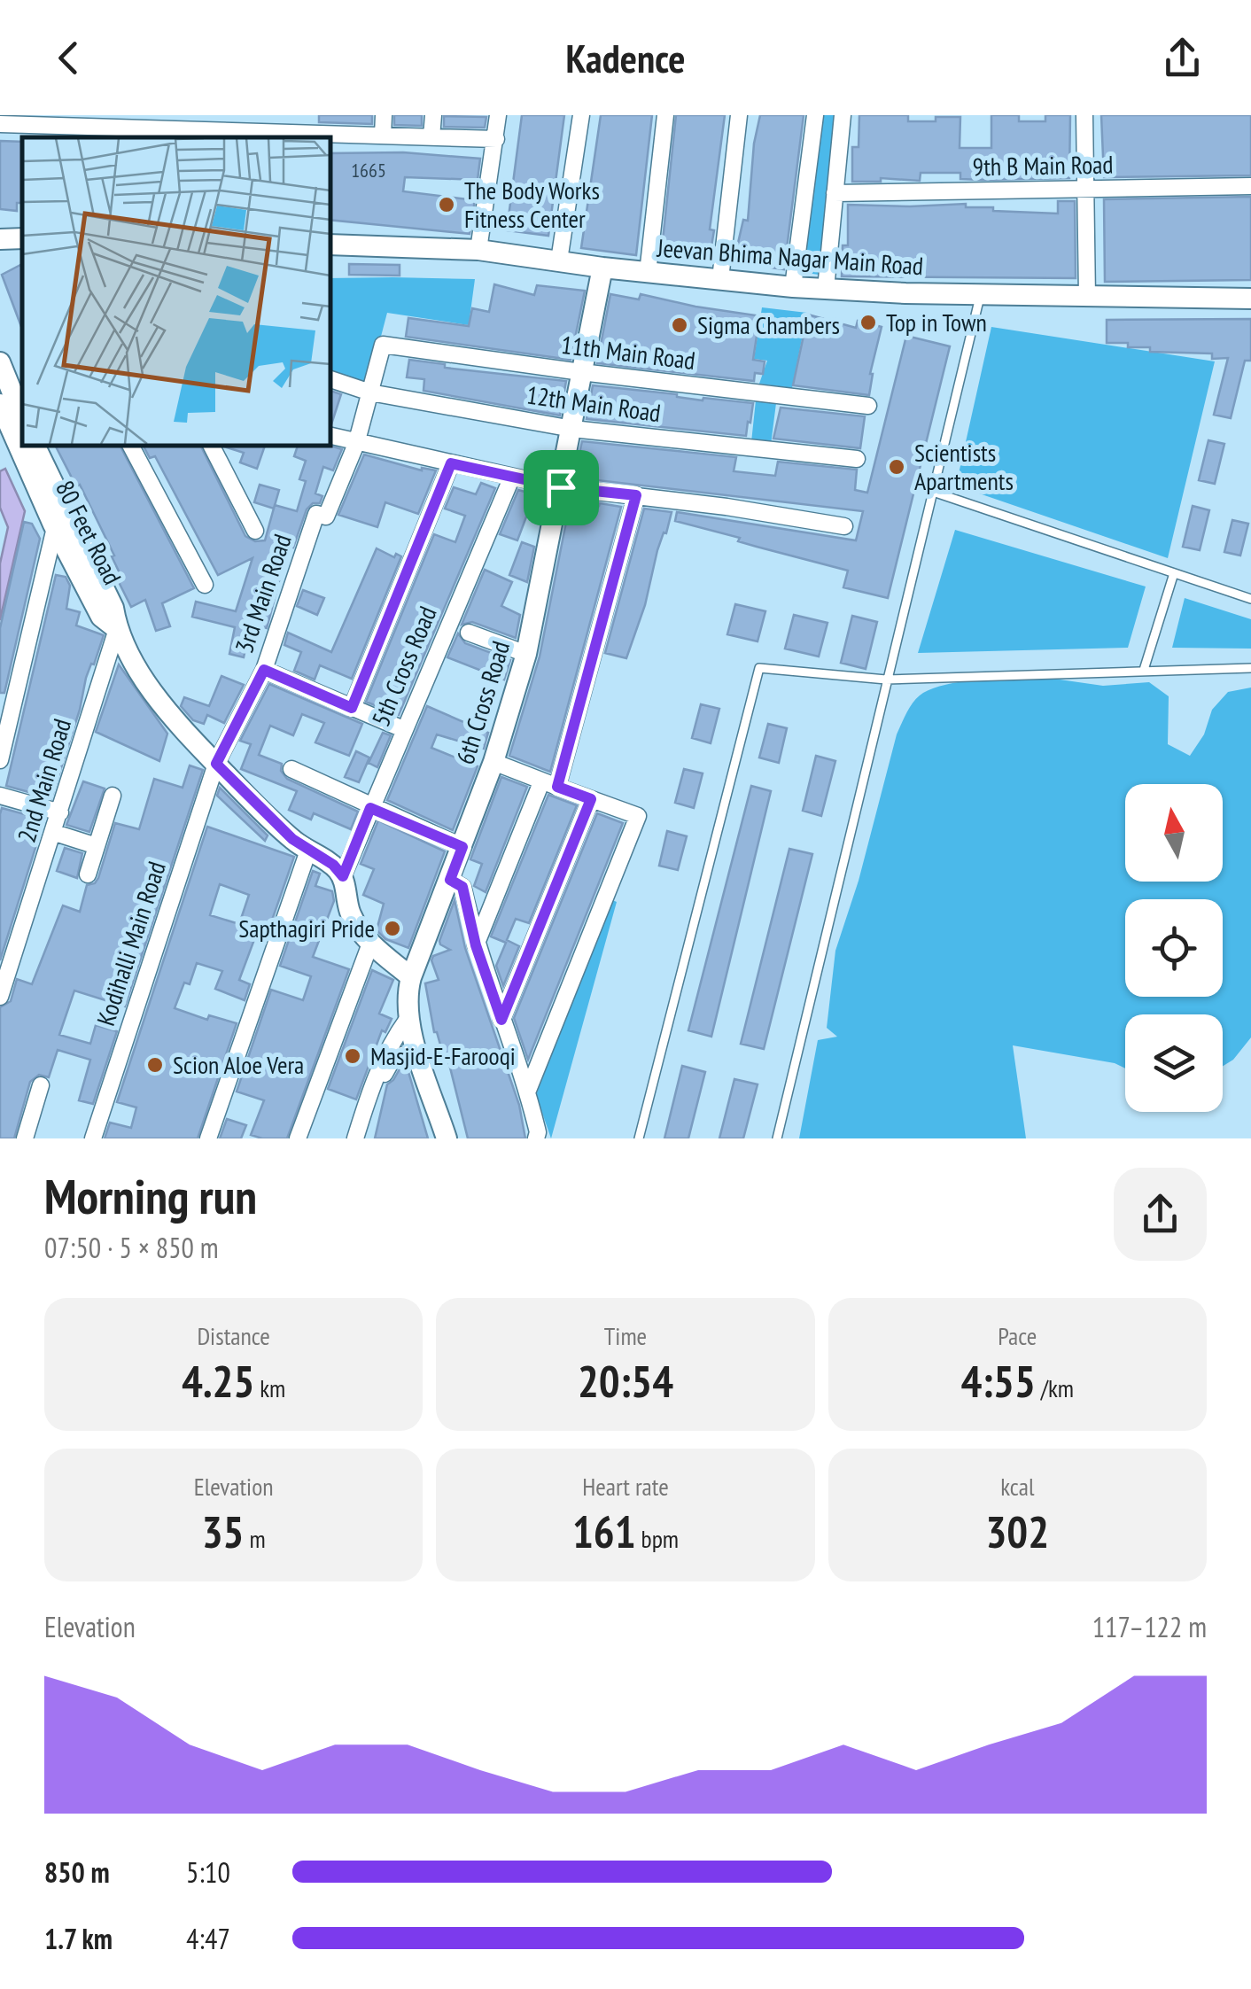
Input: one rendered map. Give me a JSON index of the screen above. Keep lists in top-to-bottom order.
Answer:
{
  "streets": {
    "street": [
      "9th B Main Road",
      "Jeevan Bhima Nagar Main Road",
      "11th Main Road",
      "12th Main Road",
      "80 Feet Road",
      "3rd Main Road",
      "5th Cross Road",
      "6th Cross Road",
      "2nd Main Road",
      "Kodihalli Main Road"
    ]
  },
  "crossings": [
    ["Jeevan Bhima Nagar Main Road", "6th Cross Road"],
    ["11th Main Road", "3rd Main Road"],
    ["11th Main Road", "6th Cross Road"],
    ["12th Main Road", "3rd Main Road"],
    ["12th Main Road", "6th Cross Road"],
    ["80 Feet Road", "3rd Main Road"],
    ["80 Feet Road", "5th Cross Road"],
    ["80 Feet Road", "2nd Main Road"],
    ["80 Feet Road", "Kodihalli Main Road"],
    ["3rd Main Road", "Kodihalli Main Road"]
  ],
  "places": [
    "The Body Works Fitness Center",
    "Top in Town",
    "Sigma Chambers",
    "Scientists Apartments",
    "Sapthagiri Pride",
    "Masjid-E-Farooqi",
    "Scion Aloe Vera"
  ],
  "house_numbers": ["1665"],
  "north": "top",
  "page": {
    "header": "Kadence",
    "heading": ["Morning run", "07:50 · 5 × 850 m"],
    "stats": [
      ["Distance", "4.25 km"],
      ["Time", "20:54"],
      ["Pace", "4:55 /km"],
      ["Elevation", "35 m"],
      ["Heart rate", "161 bpm"],
      ["kcal", "302"]
    ],
    "chart": ["Elevation", "117–122 m"],
    "list": [
      {
        "name": "850 m",
        "note": "5:10"
      },
      {
        "name": "1.7 km",
        "note": "4:47"
      }
    ]
  }
}
